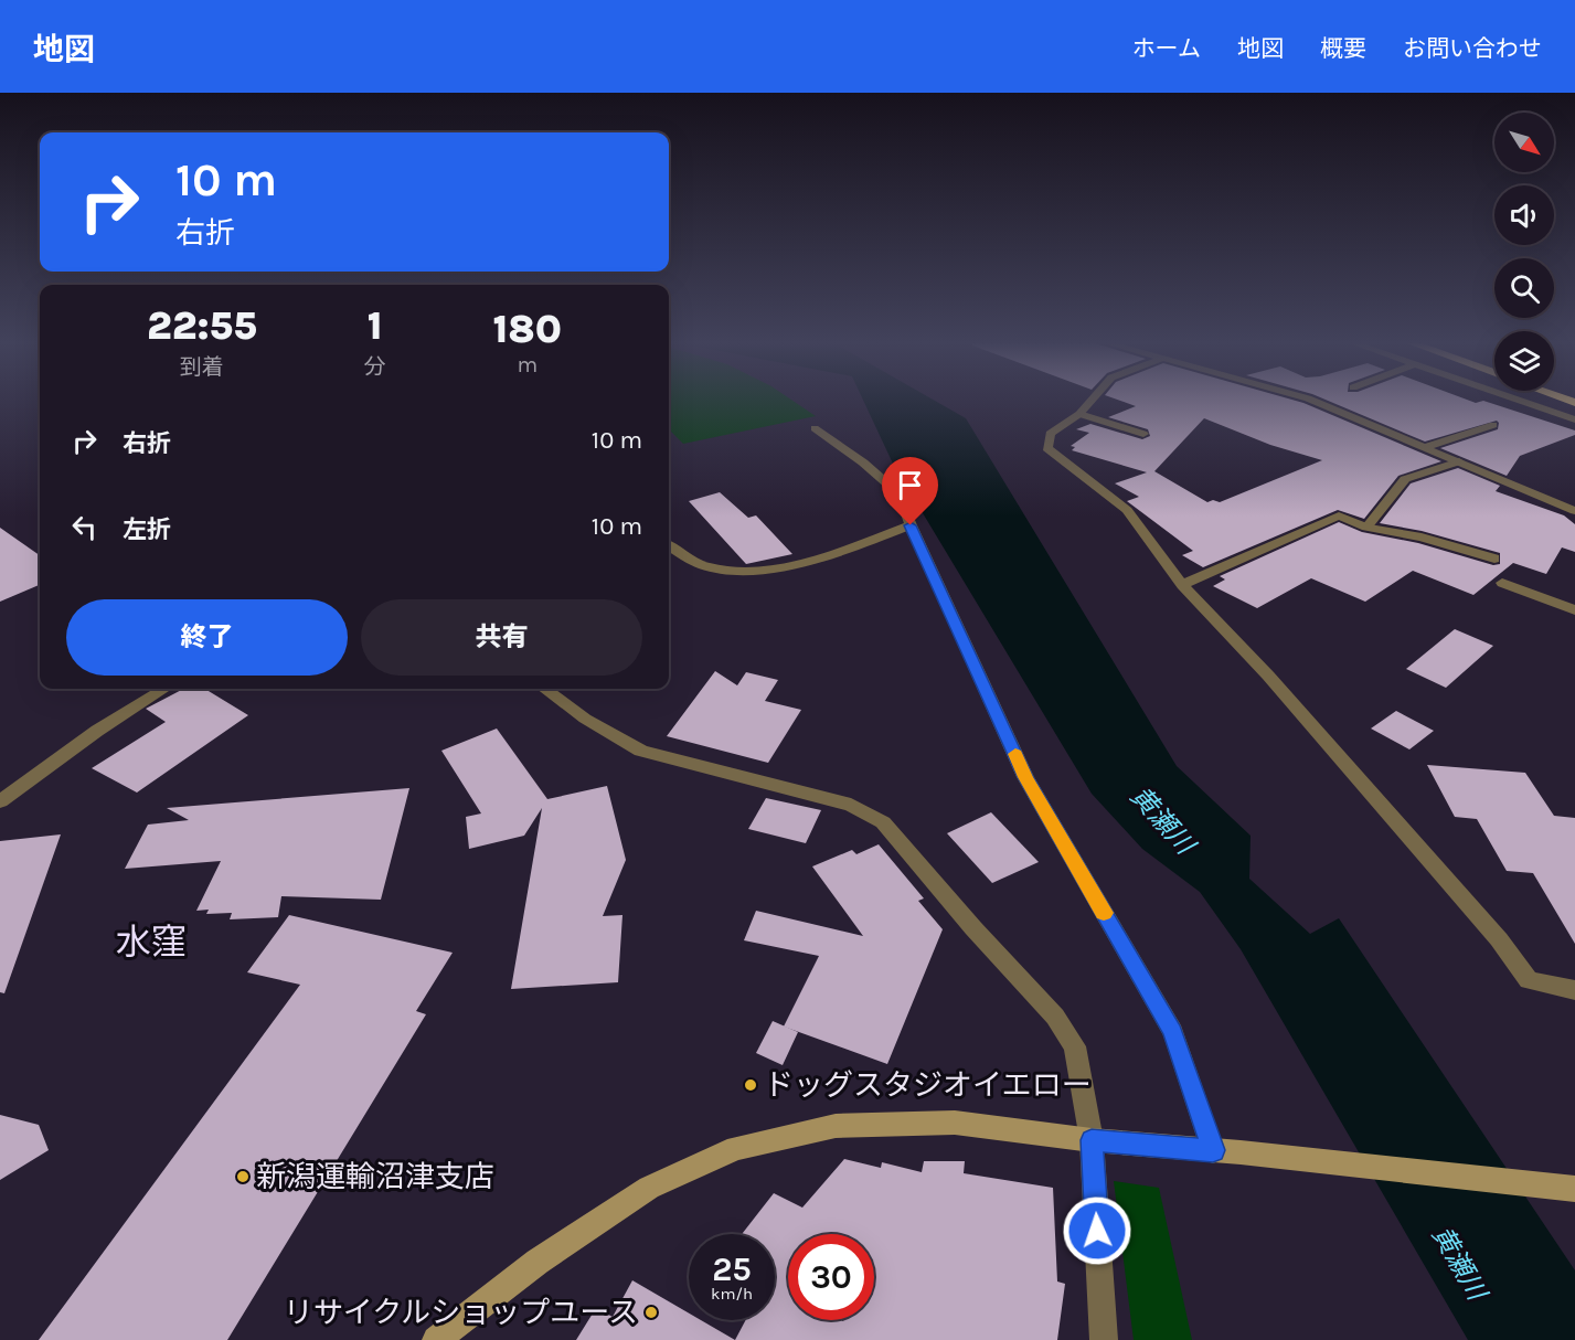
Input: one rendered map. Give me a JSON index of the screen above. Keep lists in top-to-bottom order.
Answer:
{
  "districts": ["水窪"],
  "water": ["黄瀬川"],
  "places": ["ドッグスタジオイエロー", "新潟運輸沼津支店", "リサイクルショップユース"],
  "north": "bottom right",
  "page": {
    "header": "地図",
    "nav": [
      "ホーム",
      "地図",
      "概要",
      "お問い合わせ"
    ],
    "turn": ["10 m", "右折"],
    "eta": [
      "22:55",
      "到着",
      "1",
      "分",
      "180",
      "m"
    ],
    "list": [
      {
        "name": "右折",
        "value": "10 m"
      },
      {
        "name": "左折",
        "value": "10 m"
      }
    ],
    "buttons": ["終了", "共有"],
    "speed": "25 km/h",
    "limit": "30"
  }
}
